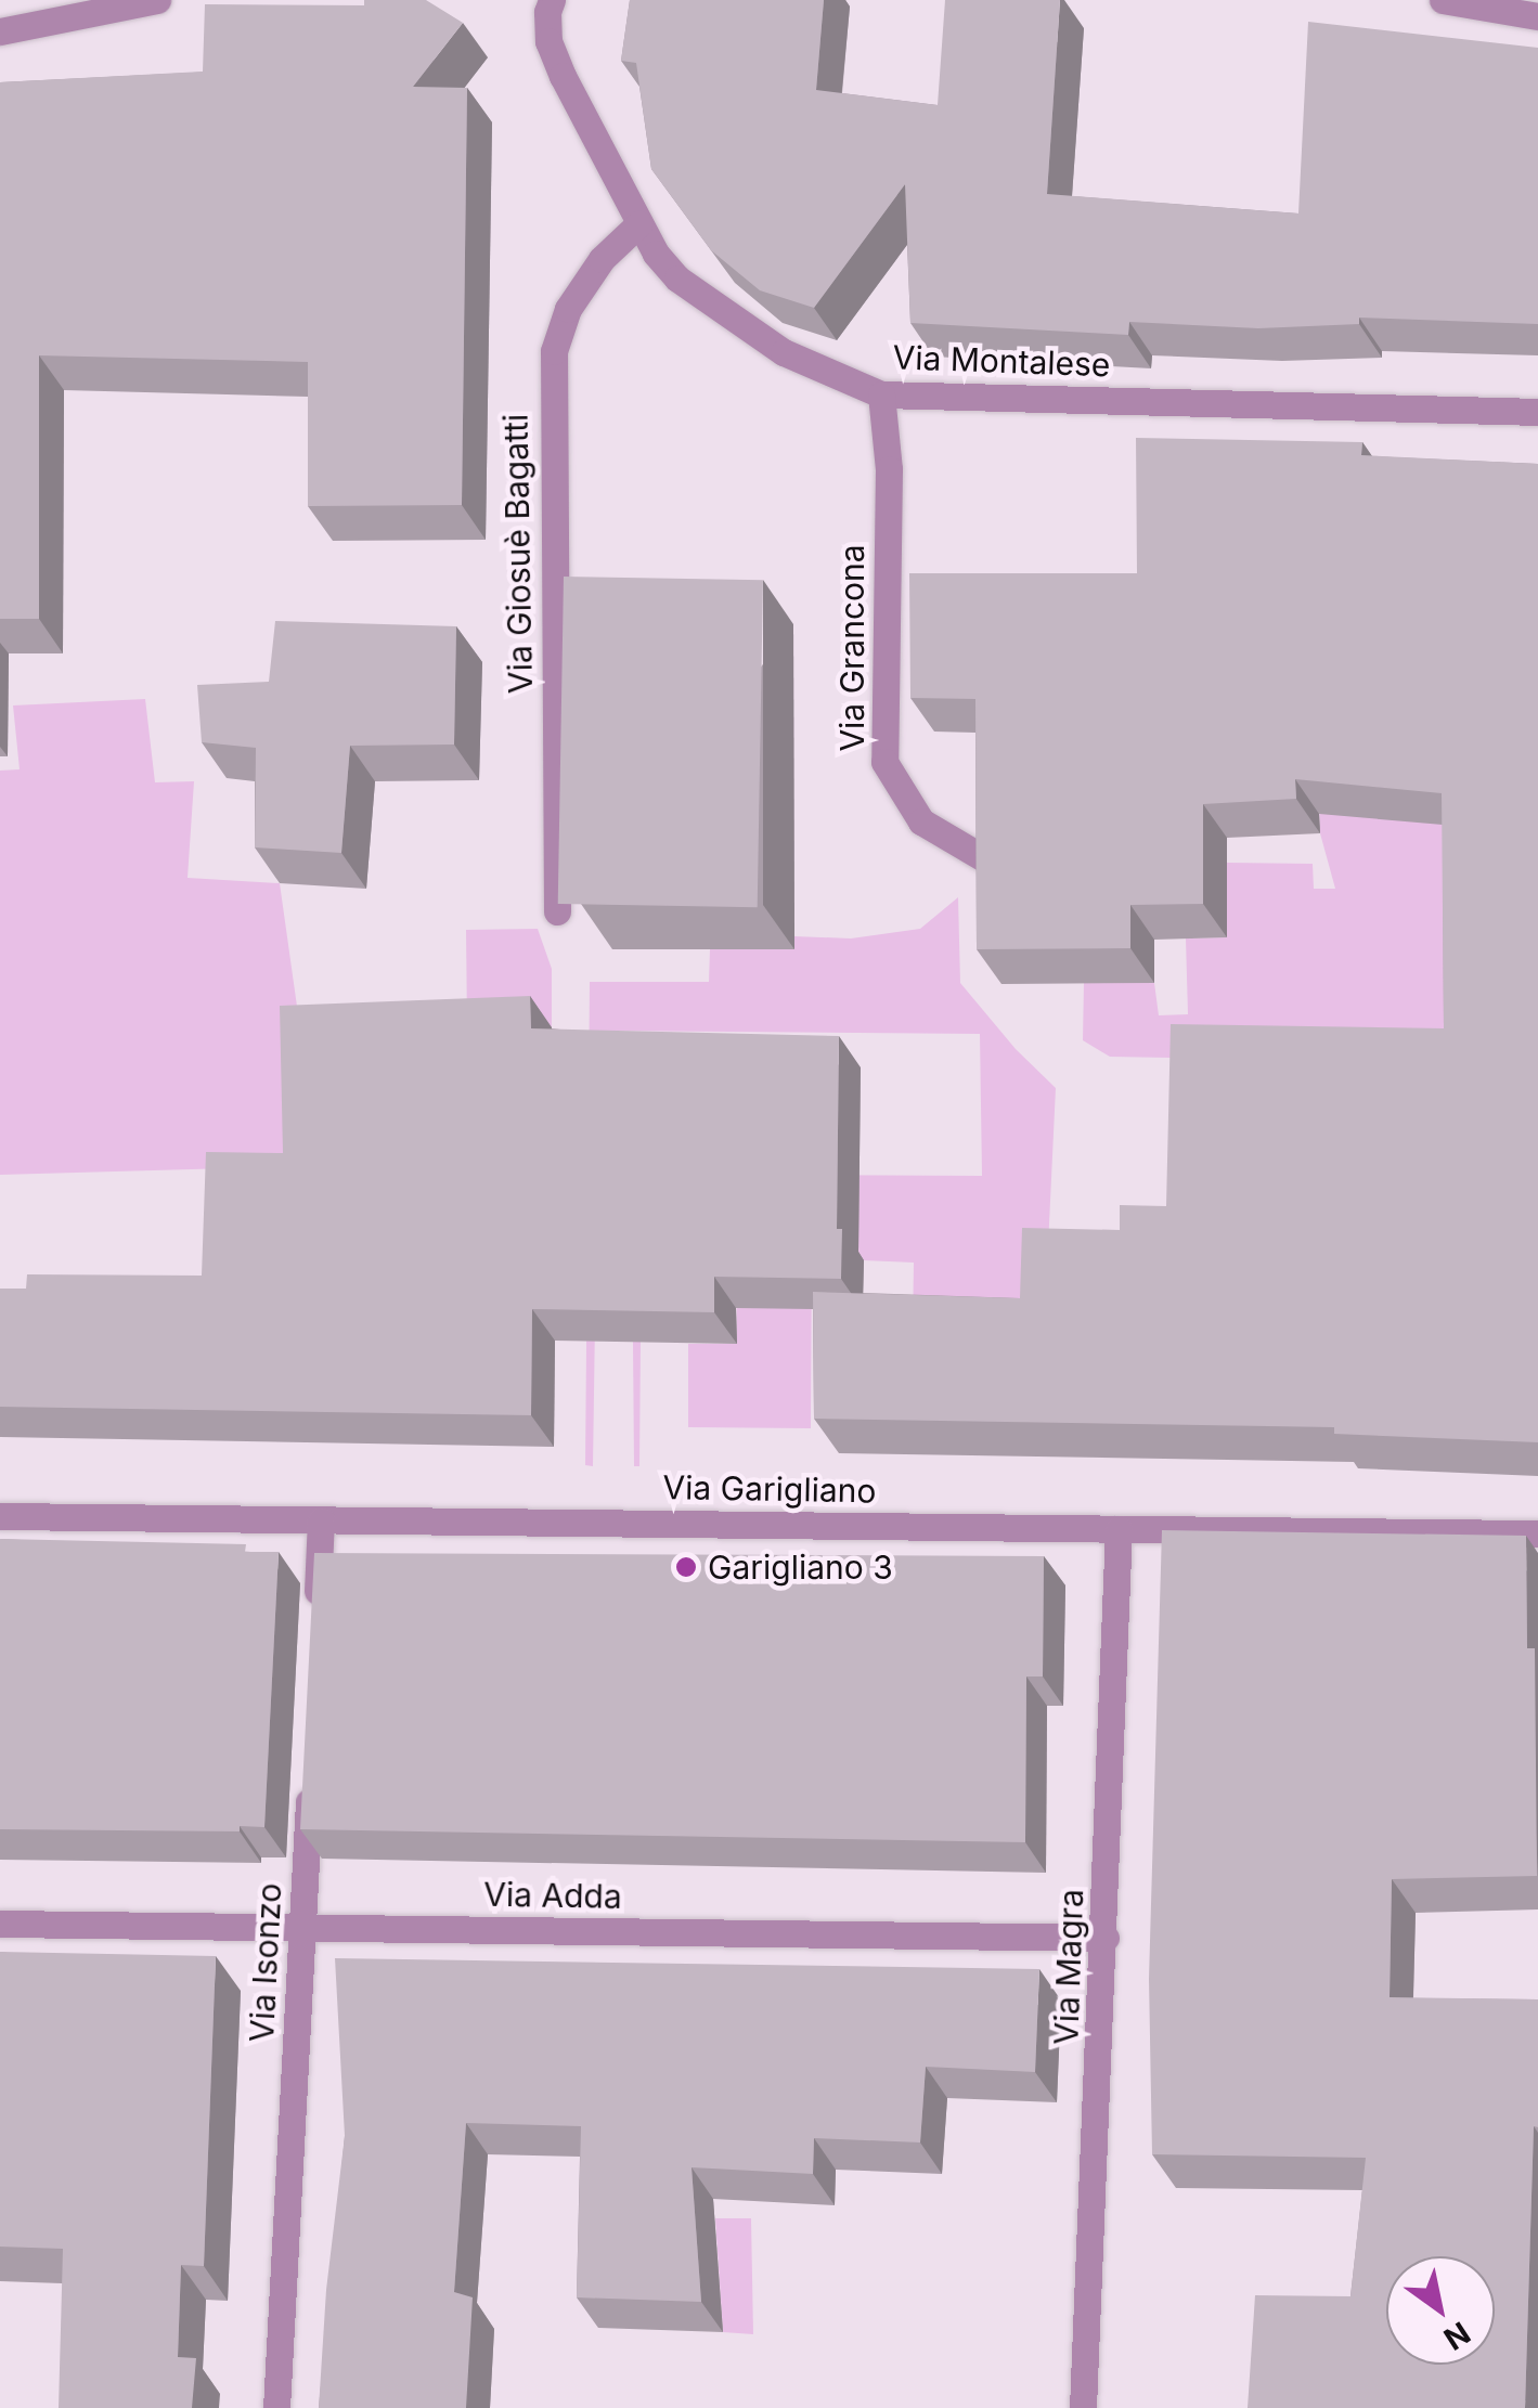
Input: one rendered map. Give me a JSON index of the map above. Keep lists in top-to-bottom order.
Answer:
{
  "streets": {
    "street": [
      "Via Montalese",
      "Via Giosuè Bagatti",
      "Via Grancona",
      "Via Garigliano",
      "Via Adda",
      "Via Isonzo",
      "Via Magra"
    ]
  },
  "crossings": [
    ["Via Montalese", "Via Giosuè Bagatti"],
    ["Via Montalese", "Via Grancona"],
    ["Via Garigliano", "Via Magra"],
    ["Via Adda", "Via Isonzo"],
    ["Via Adda", "Via Magra"]
  ],
  "places": ["Garigliano 3"],
  "north": "bottom right"
}
